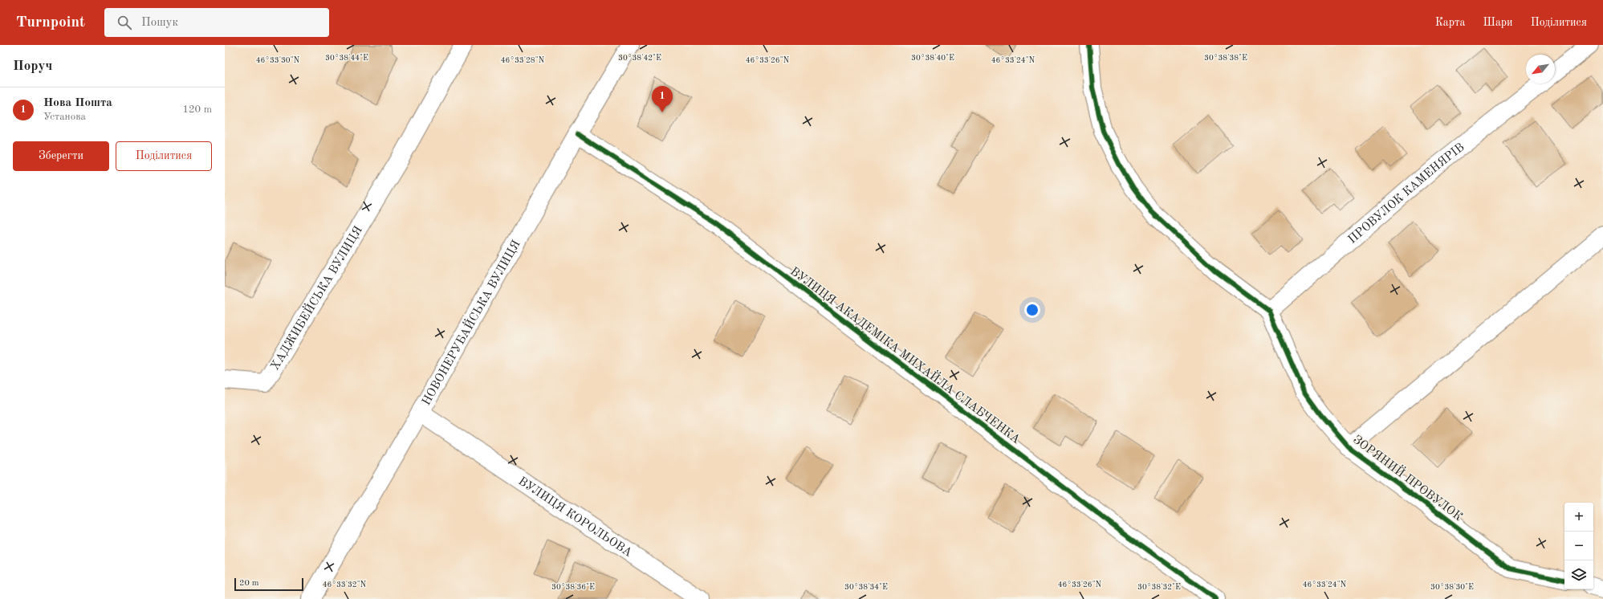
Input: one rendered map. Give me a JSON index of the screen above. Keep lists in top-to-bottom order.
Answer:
{
  "streets": {
    "street": [
      "ПРОВУЛОК КАМЕНЯРІВ",
      "ХАДЖИБЕЙСЬКА ВУЛИЦЯ",
      "НОВОНЕРУБАЙСЬКА ВУЛИЦЯ",
      "ВУЛИЦЯ АКАДЕМІКА МИХАЙЛА СЛАБЧЕНКА",
      "ЗОРЯНИЙ ПРОВУЛОК",
      "ВУЛИЦЯ КОРОЛЬОВА"
    ]
  },
  "crossings": [
    ["ПРОВУЛОК КАМЕНЯРІВ", "ЗОРЯНИЙ ПРОВУЛОК"],
    ["НОВОНЕРУБАЙСЬКА ВУЛИЦЯ", "ВУЛИЦЯ АКАДЕМІКА МИХАЙЛА СЛАБЧЕНКА"],
    ["НОВОНЕРУБАЙСЬКА ВУЛИЦЯ", "ВУЛИЦЯ КОРОЛЬОВА"]
  ],
  "scale_bar": "20 m",
  "north": "bottom left",
  "page": {
    "header": "Turnpoint",
    "search": "Пошук",
    "nav": ["Карта", "Шари", "Поділитися"],
    "heading": "Поруч",
    "pins": "1",
    "list": [
      {
        "mark": "1",
        "name": "Нова Пошта",
        "note": "Установа",
        "value": "120 m"
      }
    ],
    "buttons": ["Зберегти", "Поділитися"],
    "map_buttons": ["+", "−"],
    "scale": "20 m"
  },
  "coordinates": [
    "30°38'44\"E",
    "30°38'42\"E",
    "30°38'40\"E",
    "30°38'38\"E",
    "46°33'30\"N",
    "46°33'28\"N",
    "46°33'26\"N",
    "46°33'24\"N",
    "46°33'32\"N",
    "30°38'36\"E",
    "30°38'34\"E",
    "30°38'32\"E",
    "30°38'30\"E"
  ]
}
